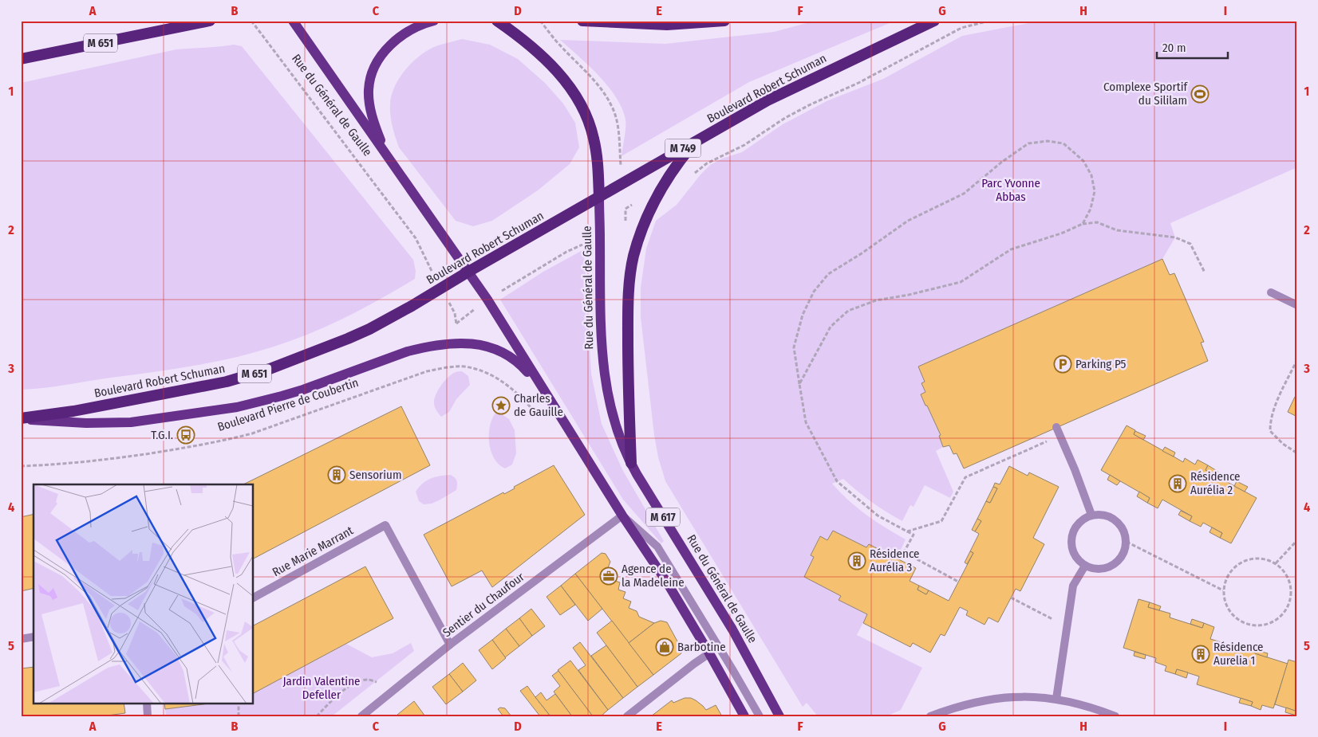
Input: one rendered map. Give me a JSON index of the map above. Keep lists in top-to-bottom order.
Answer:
{
  "streets": {
    "highway": ["M 651", "Boulevard Robert Schuman", "M 749"],
    "main road": ["Rue du Général de Gaulle", "M 617"],
    "street": ["Rue Marie Marrant", "Sentier du Chaufour"],
    "path": ["Boulevard Pierre de Coubertin"]
  },
  "crossings": [
    ["Boulevard Robert Schuman", "Rue du Général de Gaulle"],
    ["Boulevard Robert Schuman", "M 617"],
    ["M 617", "Sentier du Chaufour"],
    ["Rue Marie Marrant", "Sentier du Chaufour"]
  ],
  "parks": ["Parc Yvonne Abbas", "Jardin Valentine Defeller"],
  "places": {
    "sports": ["Complexe Sportif du Sililam"],
    "parking": ["Parking P5"],
    "place": ["Charles de Gauille"],
    "bus stop": ["T.G.I."],
    "building": [
      "Sensorium",
      "Résidence Aurélia 2",
      "Résidence Aurélia 3",
      "Résidence Aurelia 1"
    ],
    "office": ["Agence de la Madeleine"],
    "shop": ["Barbotine"]
  },
  "scale_bar": "20 m",
  "grid": {
    "columns": [
      "A",
      "B",
      "C",
      "D",
      "E",
      "F",
      "G",
      "H",
      "I"
    ],
    "rows": [
      "1",
      "2",
      "3",
      "4",
      "5"
    ]
  }
}
